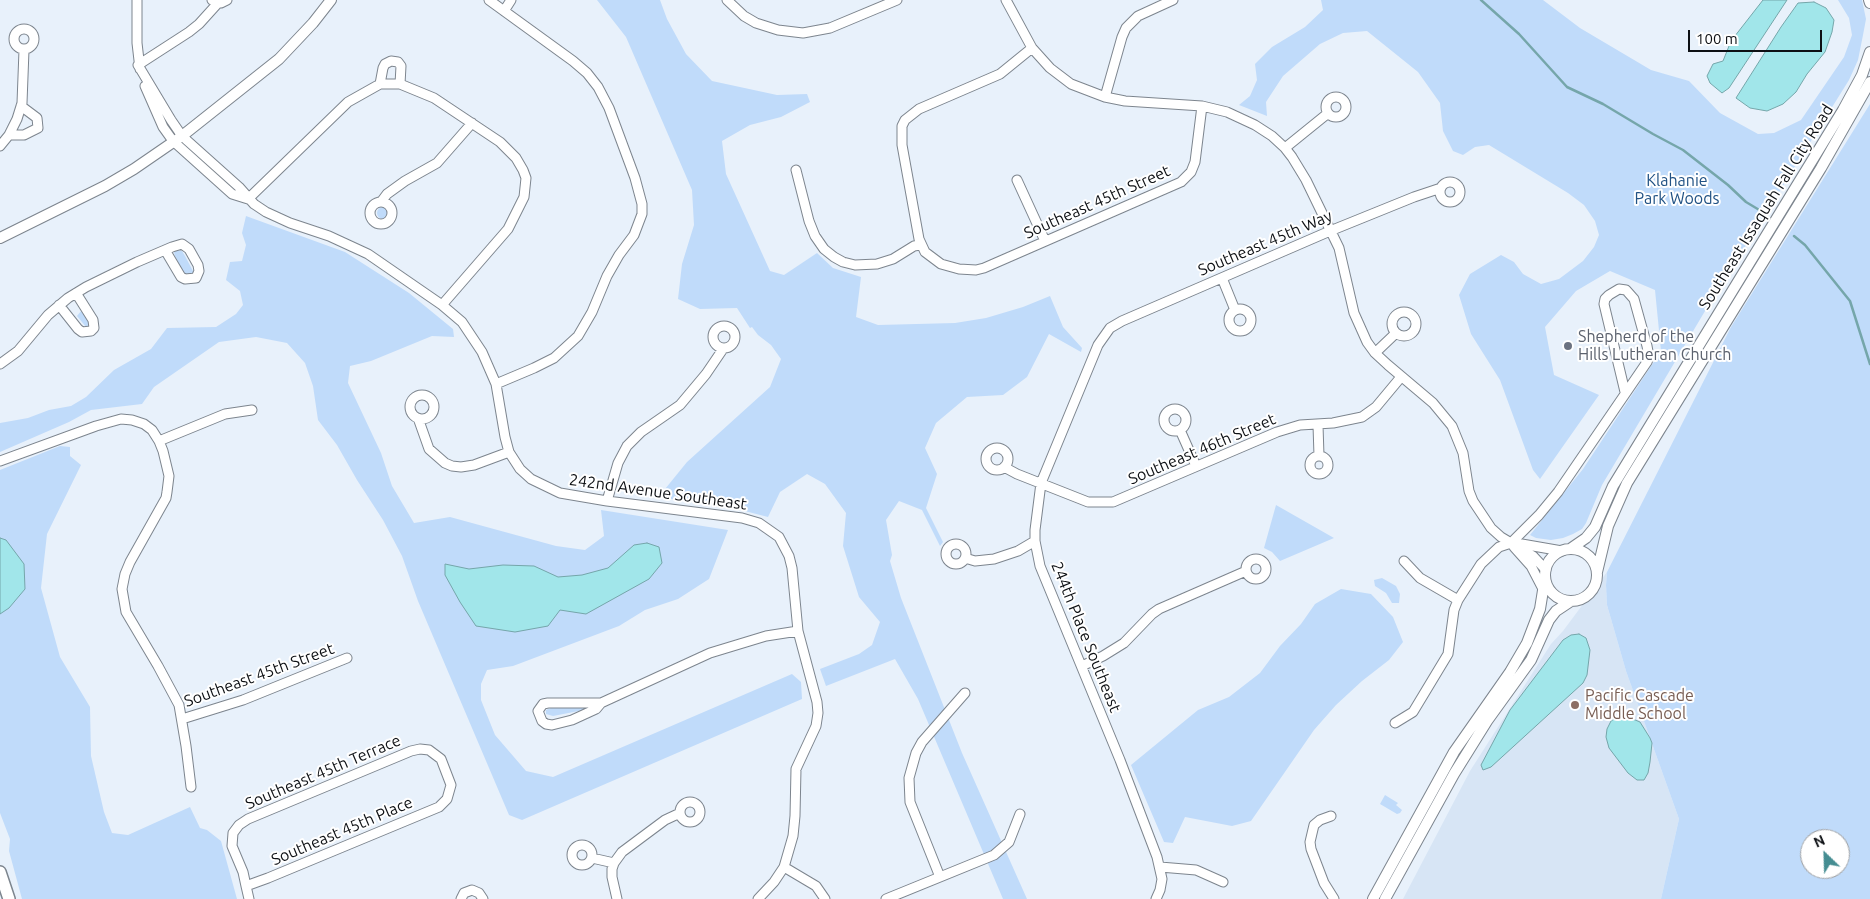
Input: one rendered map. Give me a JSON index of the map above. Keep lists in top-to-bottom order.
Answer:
{
  "streets": {
    "street": [
      "Southeast 45th Street",
      "Southeast Issaquah Fall City Road",
      "Southeast 45th Way",
      "Southeast 46th Street",
      "242nd Avenue Southeast",
      "244th Place Southeast",
      "Southeast 45th Terrace",
      "Southeast 45th Place"
    ]
  },
  "crossings": [
    ["Southeast 45th Way", "244th Place Southeast"],
    ["Southeast 46th Street", "244th Place Southeast"],
    ["Southeast 45th Terrace", "Southeast 45th Place"]
  ],
  "parks": ["Klahanie Park Woods"],
  "places": ["Shepherd of the Hills Lutheran Church", "Pacific Cascade Middle School"],
  "scale_bar": "100 m",
  "north": "top left"
}
